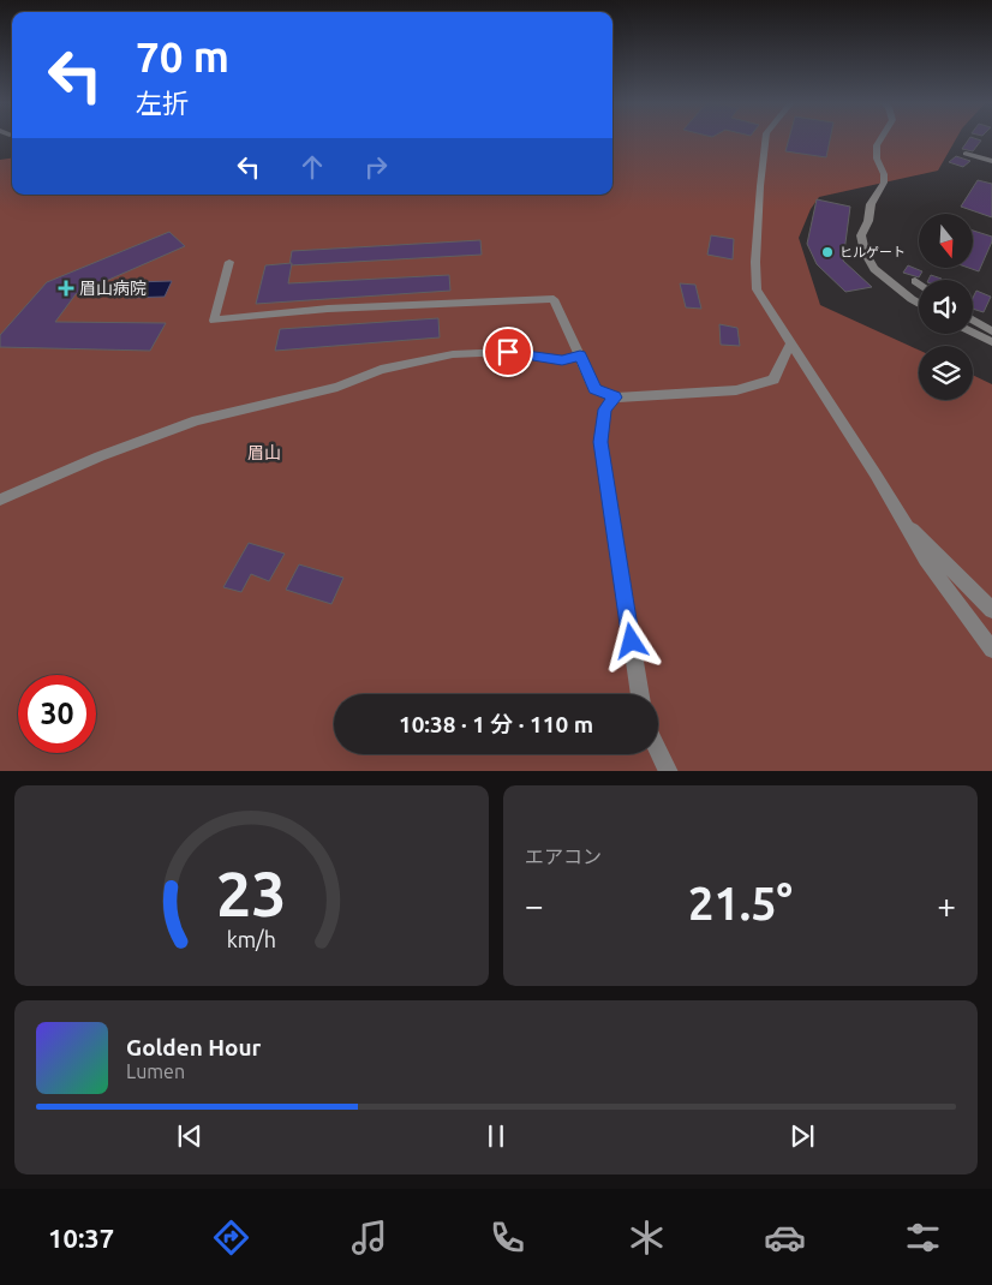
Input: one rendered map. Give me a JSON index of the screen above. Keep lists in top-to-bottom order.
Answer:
{
  "parks": ["眉山"],
  "places": {
    "other": ["ヒルゲート"],
    "health": ["眉山病院"]
  },
  "north": "bottom",
  "page": {
    "turn": ["70 m", "左折"],
    "limit": "30",
    "trip": "10:38 · 1 分 · 110 m",
    "tile": "エアコン",
    "heat": ["−", "21.5°", "+"],
    "song": ["Golden Hour", "Lumen"],
    "tabs": "10:37",
    "gauge": ["23", "km/h"]
  }
}
